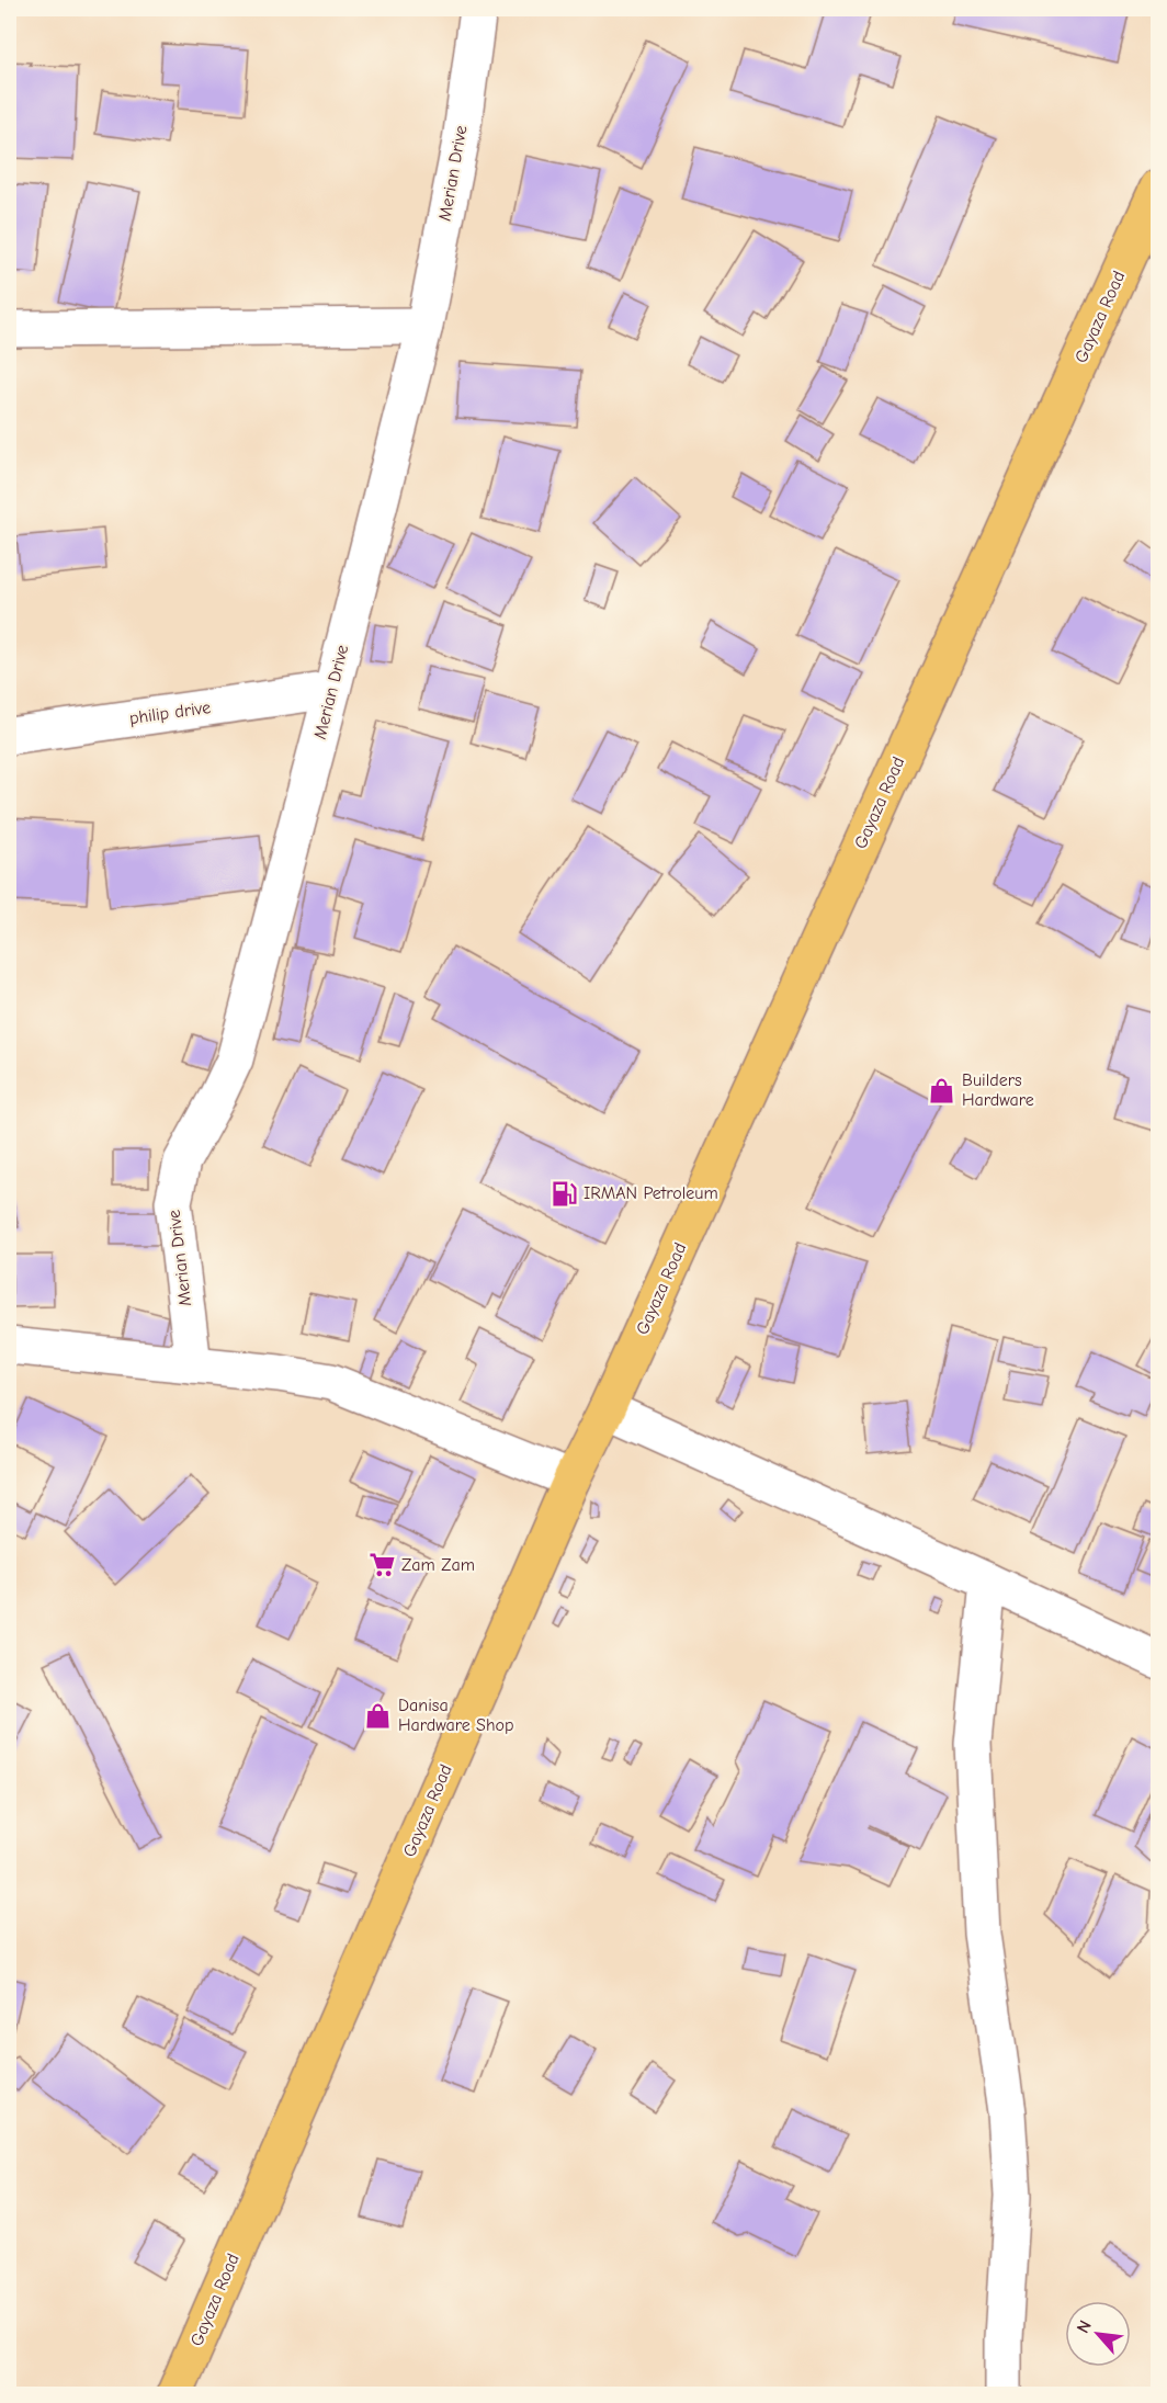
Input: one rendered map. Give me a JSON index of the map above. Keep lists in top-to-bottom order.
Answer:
{
  "streets": {
    "main road": ["Gayaza Road"],
    "street": ["Merian Drive", "philip drive"]
  },
  "crossings": [
    ["Merian Drive", "philip drive"]
  ],
  "places": {
    "shop": ["Builders Hardware", "Danisa Hardware Shop"],
    "fuel station": ["IRMAN Petroleum"],
    "supermarket": ["Zam Zam"]
  },
  "north": "top left"
}
